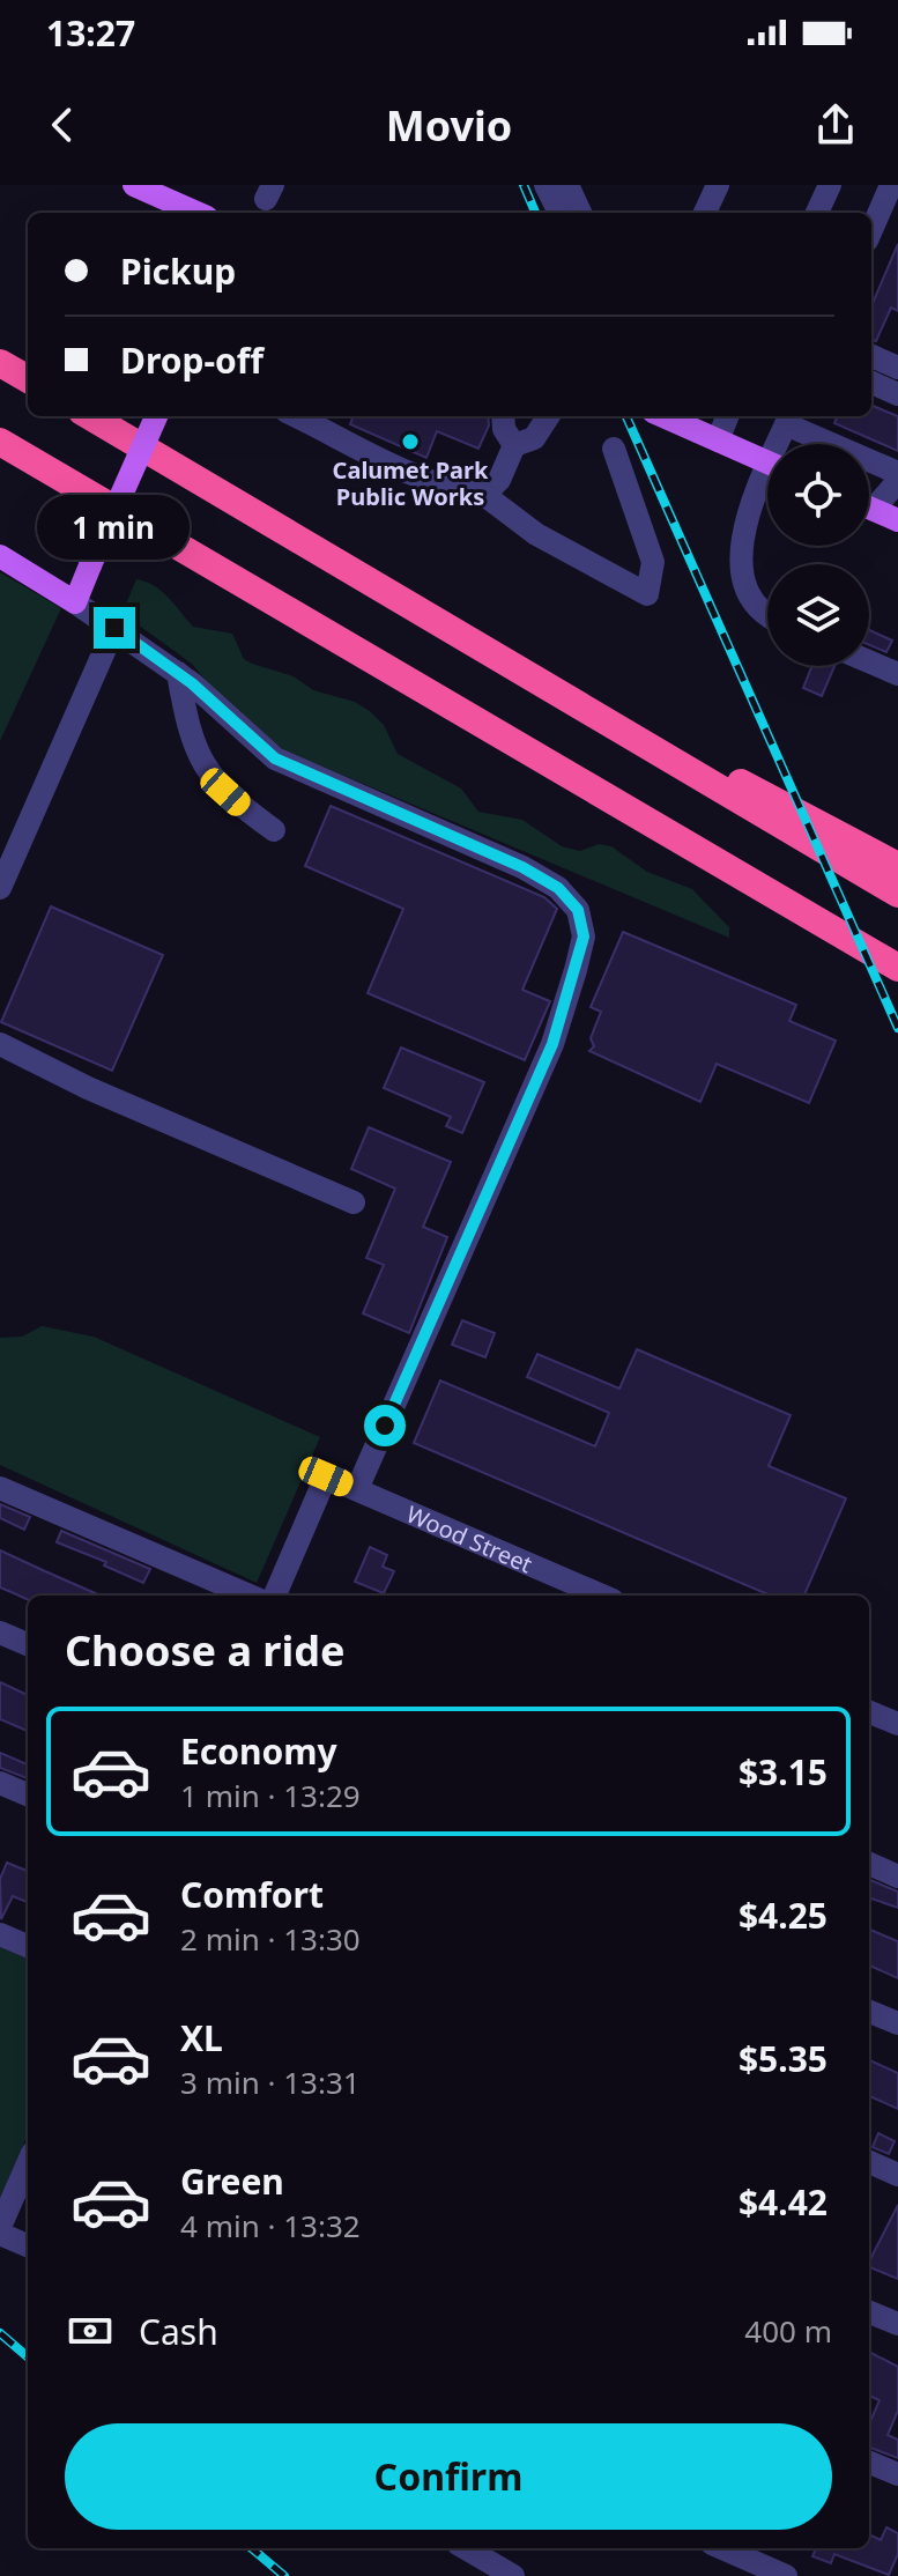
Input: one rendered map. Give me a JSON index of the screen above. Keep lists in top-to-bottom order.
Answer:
{
  "streets": {
    "street": ["Wood Street"]
  },
  "places": ["Calumet Park Public Works"],
  "page": {
    "status": "13:27",
    "header": "Movio",
    "banner": ["Pickup", "Drop-off"],
    "bubble": "1 min",
    "heading": "Choose a ride",
    "list": [
      {
        "name": "Economy",
        "note": "1 min · 13:29",
        "value": "$3.15"
      },
      {
        "name": "Comfort",
        "note": "2 min · 13:30",
        "value": "$4.25"
      },
      {
        "name": "XL",
        "note": "3 min · 13:31",
        "value": "$5.35"
      },
      {
        "name": "Green",
        "note": "4 min · 13:32",
        "value": "$4.42"
      }
    ],
    "pay": ["Cash", "400 m"],
    "buttons": "Confirm"
  }
}
